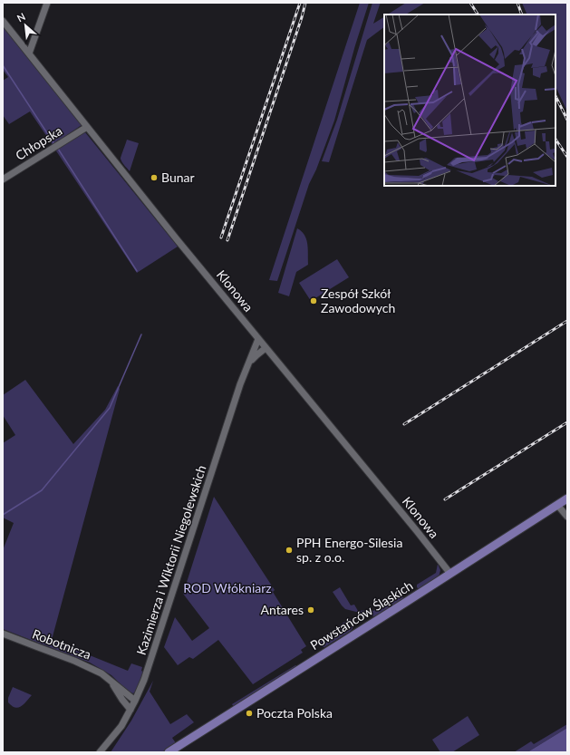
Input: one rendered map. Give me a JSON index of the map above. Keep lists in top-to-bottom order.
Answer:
{
  "streets": {
    "main road": ["Powstańców Śląskich"],
    "street": [
      "Chłopska",
      "Klonowa",
      "Kazimierza i Wiktorii Niegolewskich",
      "Robotnicza"
    ]
  },
  "crossings": [
    ["Chłopska", "Klonowa"],
    ["Klonowa", "Kazimierza i Wiktorii Niegolewskich"],
    ["Klonowa", "Powstańców Śląskich"],
    ["Kazimierza i Wiktorii Niegolewskich", "Robotnicza"]
  ],
  "parks": ["ROD Włókniarz"],
  "places": [
    "Bunar",
    "Zespół Szkół Zawodowych",
    "PPH Energo-Silesia sp. z o.o.",
    "Antares",
    "Poczta Polska"
  ],
  "north": "top left"
}
